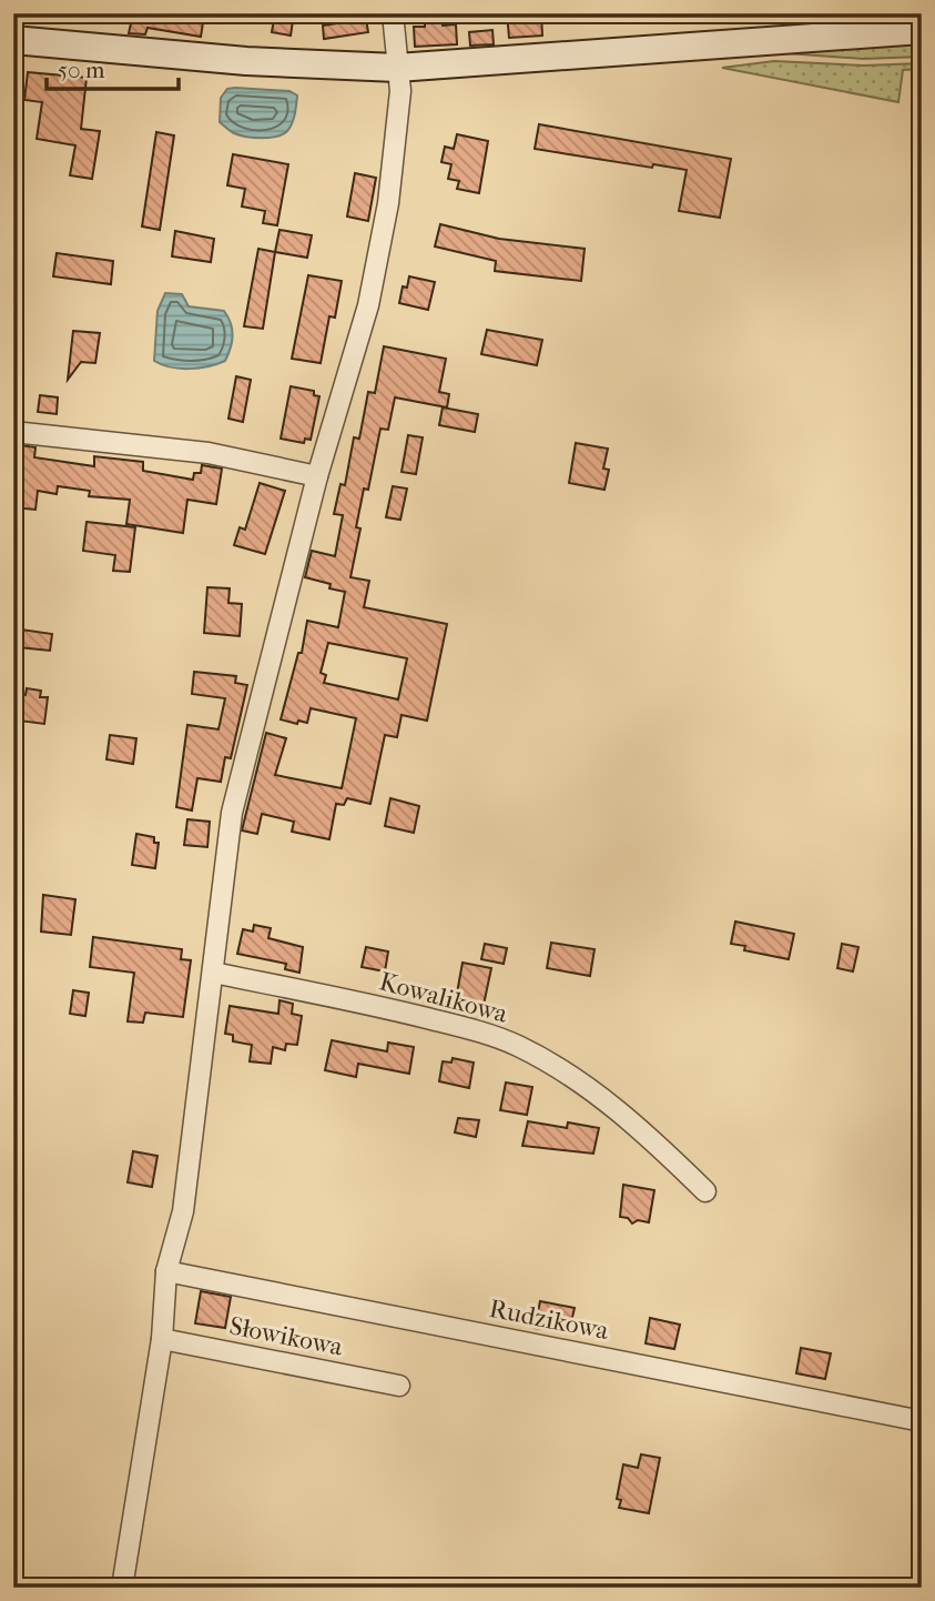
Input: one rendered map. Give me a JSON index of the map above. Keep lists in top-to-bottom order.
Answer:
{
  "streets": {
    "street": ["Kowalikowa", "Rudzikowa", "Słowikowa"]
  },
  "scale_bar": "50 m"
}
